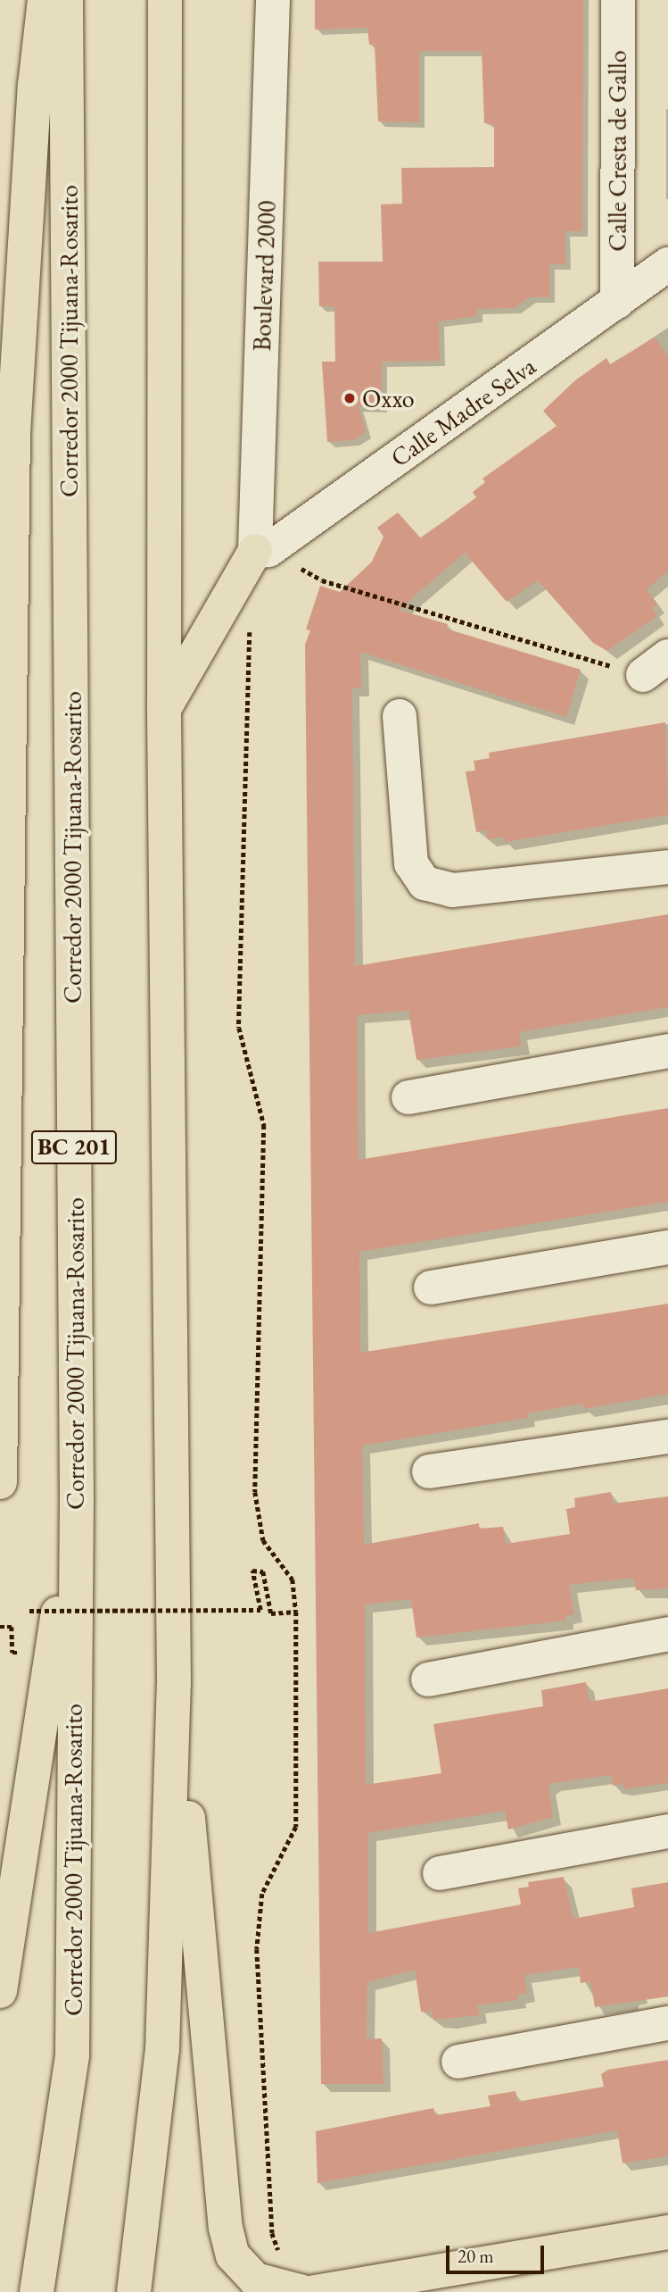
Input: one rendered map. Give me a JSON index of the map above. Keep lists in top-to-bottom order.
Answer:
{
  "streets": {
    "main road": ["Corredor 2000 Tijuana-Rosarito", "BC 201"],
    "street": ["Calle Cresta de Gallo", "Boulevard 2000", "Calle Madre Selva"]
  },
  "crossings": [
    ["Calle Cresta de Gallo", "Calle Madre Selva"],
    ["Boulevard 2000", "Calle Madre Selva"]
  ],
  "places": ["Oxxo"],
  "scale_bar": "20 m"
}
